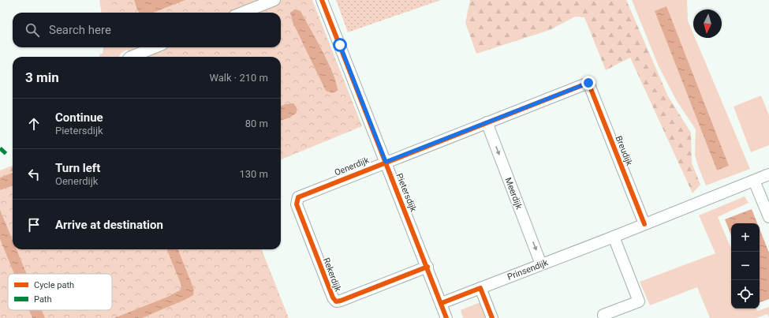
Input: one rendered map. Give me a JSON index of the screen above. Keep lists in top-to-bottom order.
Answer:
{
  "streets": {
    "street": [
      "Breudijk",
      "Oenerdijk",
      "Pietersdijk",
      "Meerdijk",
      "Prinsendijk",
      "Rekerdijk"
    ]
  },
  "crossings": [
    ["Breudijk", "Oenerdijk"],
    ["Breudijk", "Prinsendijk"],
    ["Oenerdijk", "Pietersdijk"],
    ["Oenerdijk", "Meerdijk"],
    ["Oenerdijk", "Rekerdijk"],
    ["Pietersdijk", "Prinsendijk"],
    ["Pietersdijk", "Rekerdijk"],
    ["Meerdijk", "Prinsendijk"]
  ],
  "one_way": ["Meerdijk"],
  "legend": ["Cycle path", "Path"],
  "north": "bottom",
  "page": {
    "search": "Search here",
    "heading": ["3 min", "Walk · 210 m"],
    "list": [
      ["Continue", "Pietersdijk", "80 m"],
      ["Turn left", "Oenerdijk", "130 m"],
      "Arrive at destination"
    ],
    "map_buttons": ["+", "−"]
  }
}
